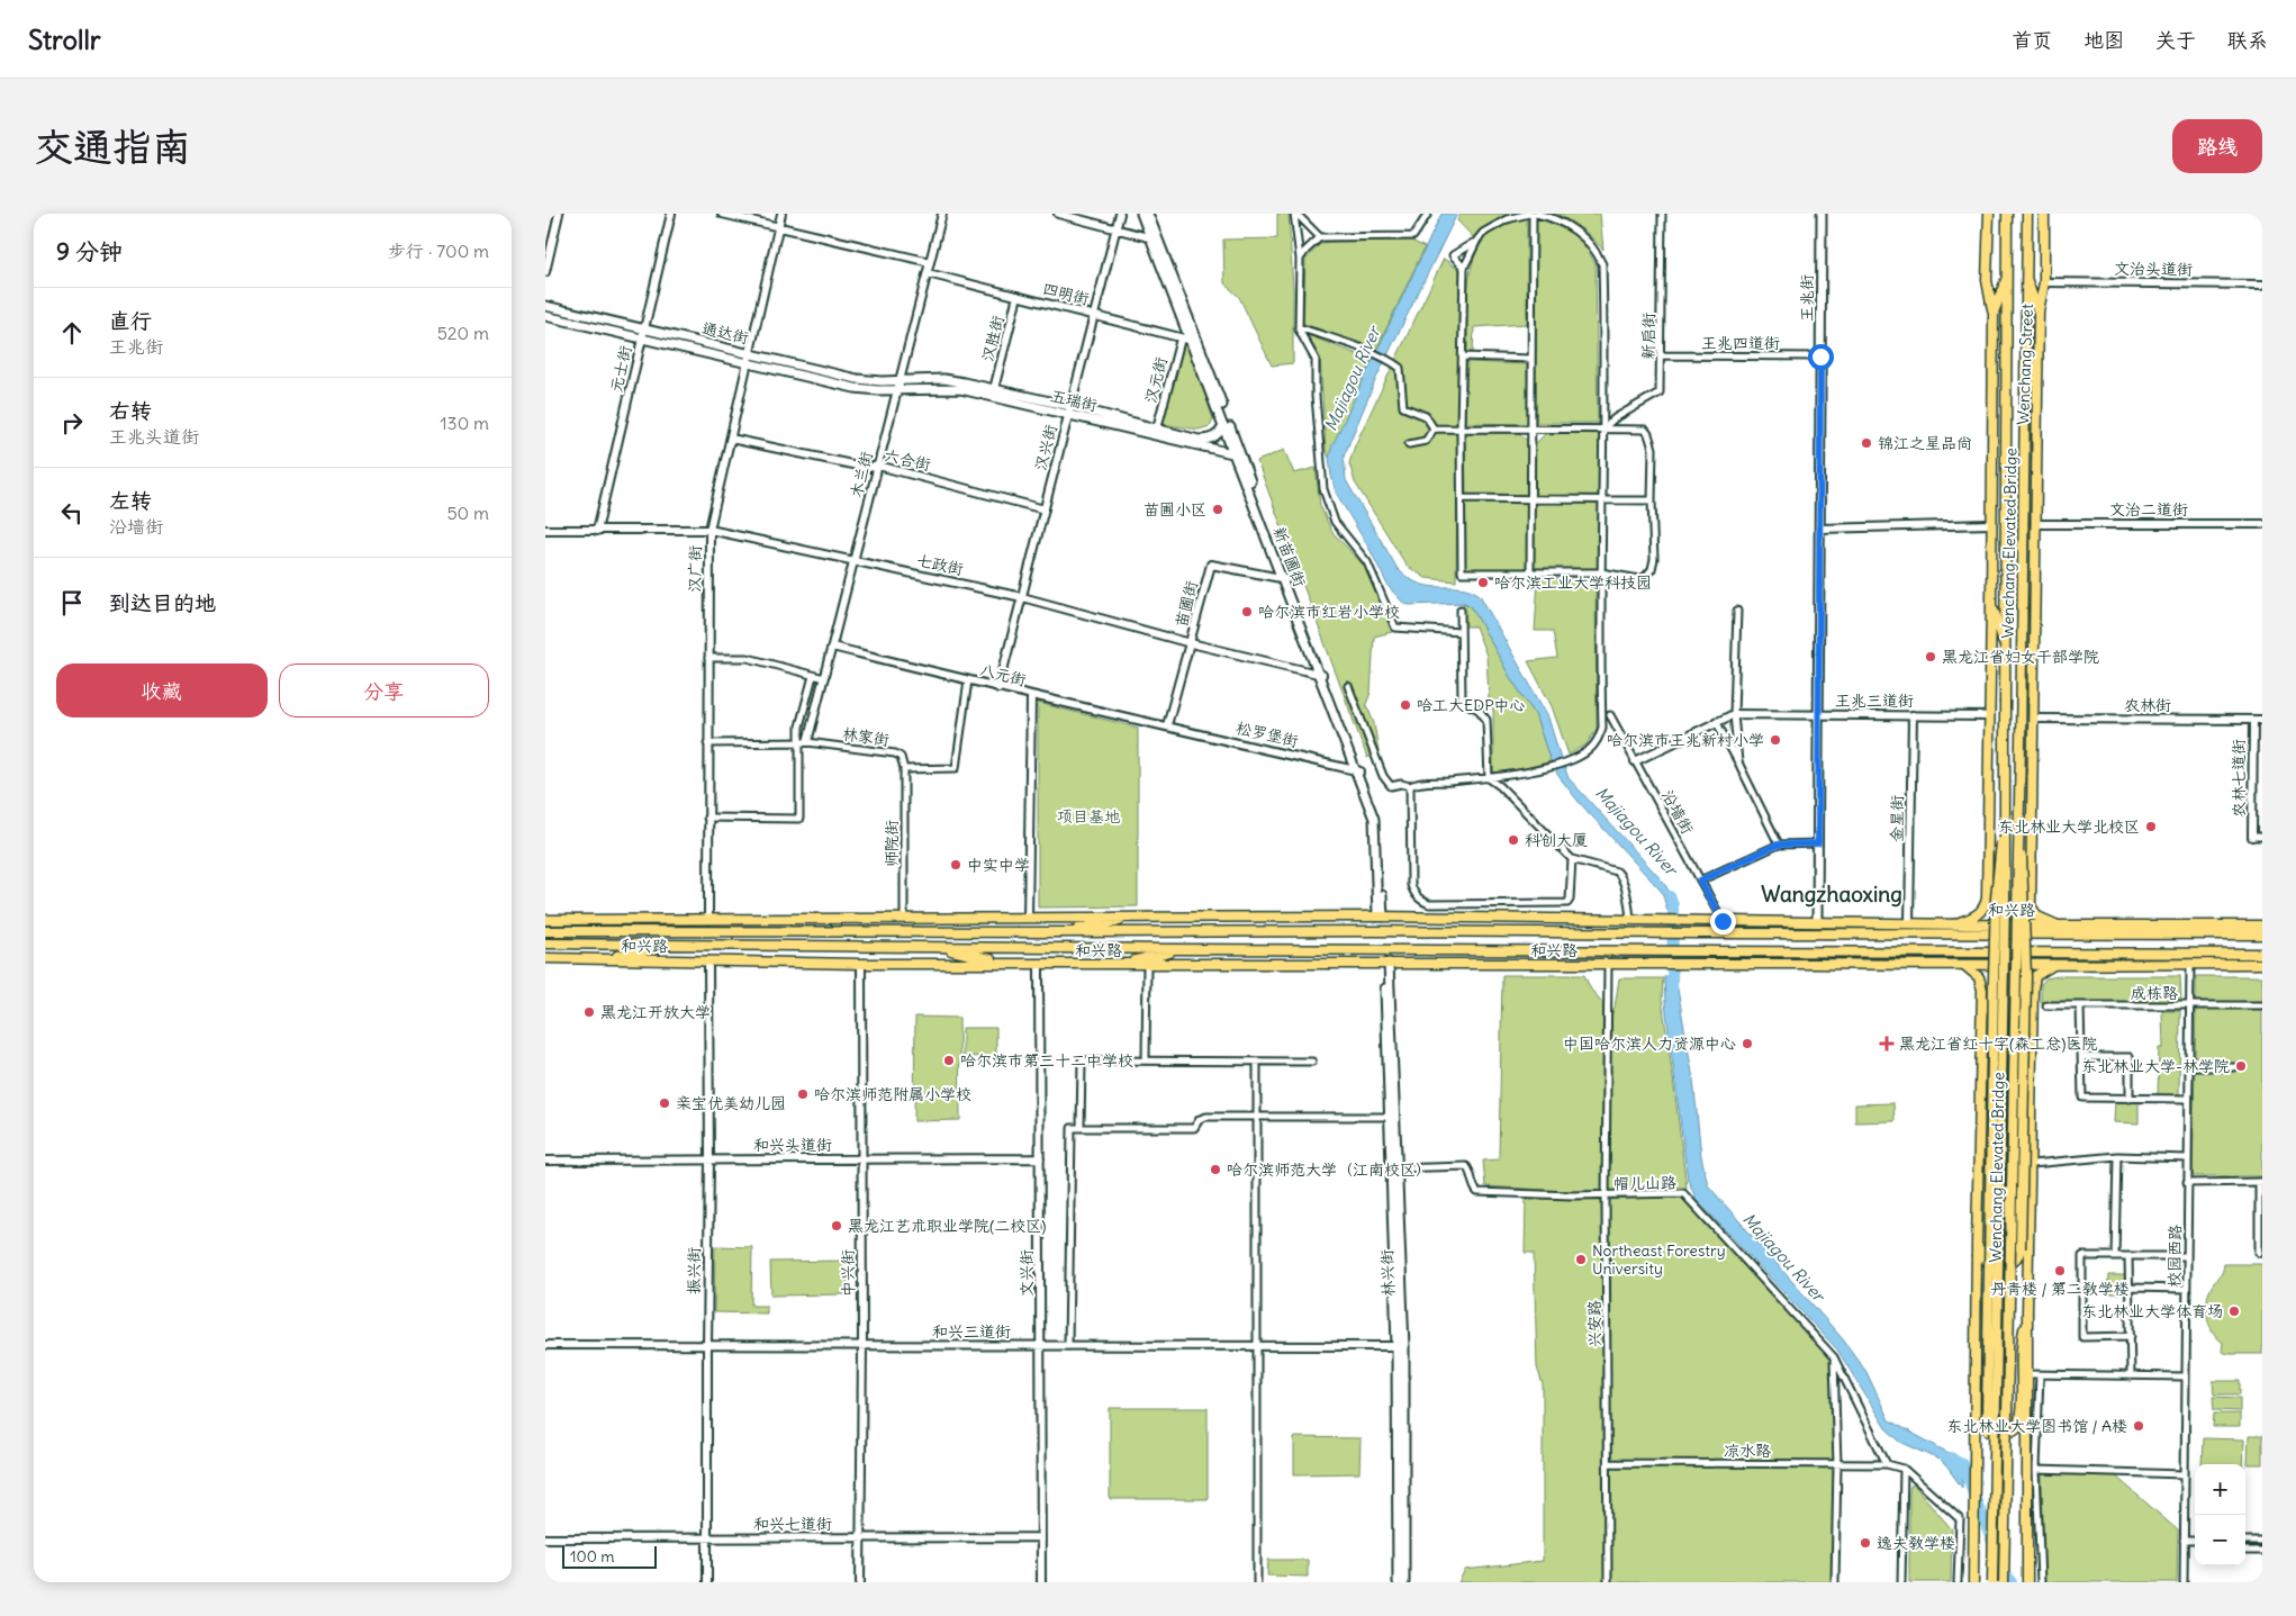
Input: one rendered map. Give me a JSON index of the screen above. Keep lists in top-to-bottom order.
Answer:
{
  "streets": {
    "main road": [
      "王兆街",
      "通达街",
      "Wenchang Street",
      "五瑞街",
      "Wenchang Elevated Bridge",
      "新苗圃街",
      "和兴路",
      "林兴街"
    ],
    "street": [
      "文治头道街",
      "四明街",
      "新启街",
      "汉胜街",
      "王兆四道街",
      "元士街",
      "汉元街",
      "汉兴街",
      "六合街",
      "木兰街",
      "文治二道街",
      "七政街",
      "汉广街",
      "苗圃街",
      "八元街",
      "王兆三道街",
      "农林街",
      "松罗堡街",
      "林家街",
      "农林七道街",
      "沿墙街",
      "金星街",
      "师院街",
      "成栋路",
      "和兴头道街",
      "帽儿山路",
      "校园西路",
      "振兴街",
      "中兴街",
      "文兴街",
      "兴安路",
      "和兴三道街",
      "凉水路",
      "和兴七道街"
    ]
  },
  "crossings": [
    ["文治头道街", "Wenchang Street"],
    ["四明街", "汉胜街"],
    ["四明街", "汉元街"],
    ["四明街", "汉兴街"],
    ["四明街", "木兰街"],
    ["四明街", "新苗圃街"],
    ["王兆街", "王兆四道街"],
    ["王兆街", "王兆三道街"],
    ["王兆街", "和兴路"],
    ["通达街", "元士街"],
    ["通达街", "五瑞街"],
    ["通达街", "木兰街"],
    ["通达街", "汉广街"],
    ["新启街", "王兆四道街"],
    ["汉胜街", "五瑞街"],
    ["Wenchang Street", "文治二道街"],
    ["Wenchang Street", "农林街"],
    ["Wenchang Street", "和兴路"],
    ["元士街", "七政街"],
    ["汉元街", "五瑞街"],
    ["五瑞街", "汉兴街"],
    ["五瑞街", "木兰街"],
    ["五瑞街", "新苗圃街"],
    ["汉兴街", "六合街"],
    ["汉兴街", "七政街"],
    ["汉兴街", "八元街"],
    ["六合街", "木兰街"],
    ["六合街", "汉广街"],
    ["木兰街", "七政街"],
    ["木兰街", "八元街"],
    ["木兰街", "林家街"],
    ["新苗圃街", "七政街"],
    ["新苗圃街", "苗圃街"],
    ["新苗圃街", "松罗堡街"],
    ["新苗圃街", "和兴路"],
    ["七政街", "汉广街"],
    ["七政街", "苗圃街"],
    ["汉广街", "林家街"],
    ["汉广街", "和兴路"],
    ["苗圃街", "八元街"],
    ["苗圃街", "松罗堡街"],
    ["八元街", "松罗堡街"],
    ["王兆三道街", "沿墙街"],
    ["王兆三道街", "金星街"],
    ["农林街", "农林七道街"],
    ["林家街", "师院街"],
    ["沿墙街", "和兴路"],
    ["金星街", "和兴路"],
    ["师院街", "和兴路"],
    ["和兴路", "振兴街"],
    ["和兴路", "中兴街"],
    ["和兴路", "文兴街"],
    ["和兴路", "林兴街"],
    ["和兴路", "兴安路"],
    ["成栋路", "校园西路"],
    ["和兴头道街", "振兴街"],
    ["和兴头道街", "中兴街"],
    ["和兴头道街", "文兴街"],
    ["帽儿山路", "林兴街"],
    ["帽儿山路", "兴安路"],
    ["帽儿山路", "凉水路"],
    ["振兴街", "和兴三道街"],
    ["振兴街", "和兴七道街"],
    ["中兴街", "和兴三道街"],
    ["中兴街", "和兴七道街"],
    ["文兴街", "和兴三道街"],
    ["文兴街", "和兴七道街"],
    ["林兴街", "和兴三道街"],
    ["兴安路", "凉水路"]
  ],
  "districts": ["Wangzhaoxing"],
  "water": ["Majiagou River"],
  "parks": ["项目基地"],
  "places": {
    "other": [
      "锦江之星品尚",
      "苗圃小区",
      "哈尔滨工业大学科技园",
      "哈尔滨市红岩小学校",
      "黑龙江省妇女干部学院",
      "哈工大EDP中心",
      "哈尔滨市王兆新村小学",
      "东北林业大学北校区",
      "科创大厦",
      "中实中学",
      "黑龙江开放大学",
      "中国哈尔滨人力资源中心",
      "哈尔滨市第三十二中学校",
      "东北林业大学-林学院",
      "哈尔滨师范附属小学校",
      "亲宝优美幼儿园",
      "哈尔滨师范大学（江南校区）",
      "黑龙江艺术职业学院(二校区)",
      "Northeast Forestry University",
      "丹青楼 / 第二教学楼",
      "东北林业大学体育场",
      "东北林业大学图书馆 / A楼",
      "逸夫教学楼"
    ],
    "health": ["黑龙江省红十字(森工总)医院"]
  },
  "scale_bar": "100 m",
  "page": {
    "header": "Strollr",
    "nav": [
      "首页",
      "地图",
      "关于",
      "联系"
    ],
    "buttons": [
      "路线",
      ["收藏", "分享"]
    ],
    "title": "交通指南",
    "heading": ["9 分钟", "步行 · 700 m"],
    "list": [
      ["直行", "王兆街", "520 m"],
      ["右转", "王兆头道街", "130 m"],
      ["左转", "沿墙街", "50 m"],
      "到达目的地"
    ],
    "map_buttons": ["+", "−"],
    "scale": "100 m"
  }
}
